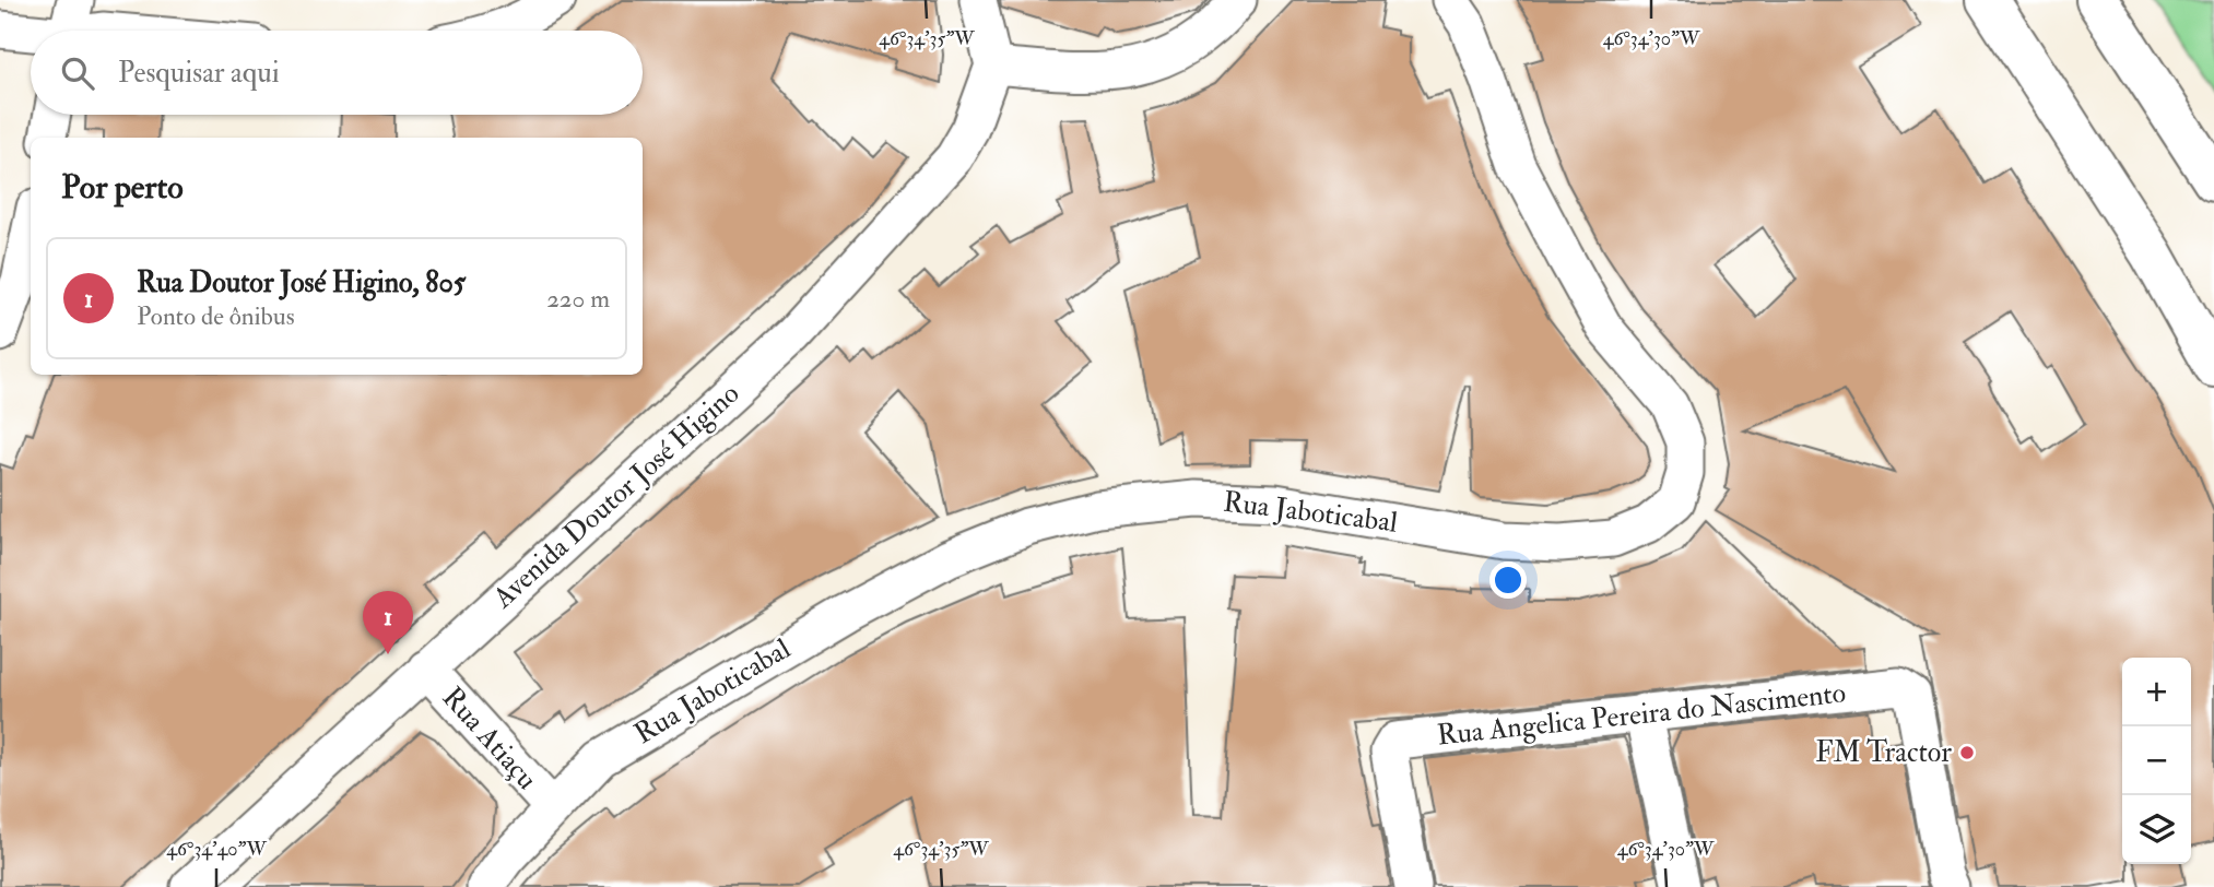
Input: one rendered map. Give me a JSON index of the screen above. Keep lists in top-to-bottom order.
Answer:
{
  "streets": {
    "street": [
      "Avenida Doutor José Higino",
      "Rua Jaboticabal",
      "Rua Angelica Pereira do Nascimento",
      "Rua Atiaçu"
    ]
  },
  "crossings": [
    ["Avenida Doutor José Higino", "Rua Atiaçu"],
    ["Rua Jaboticabal", "Rua Atiaçu"]
  ],
  "places": ["FM Tractor"],
  "page": {
    "search": "Pesquisar aqui",
    "heading": "Por perto",
    "list": [
      {
        "mark": "1",
        "name": "Rua Doutor José Higino, 805",
        "note": "Ponto de ônibus",
        "value": "220 m"
      }
    ],
    "pins": "1",
    "map_buttons": ["+", "−"]
  },
  "coordinates": ["46°34'35\"W", "46°34'30\"W", "46°34'40\"W"]
}
